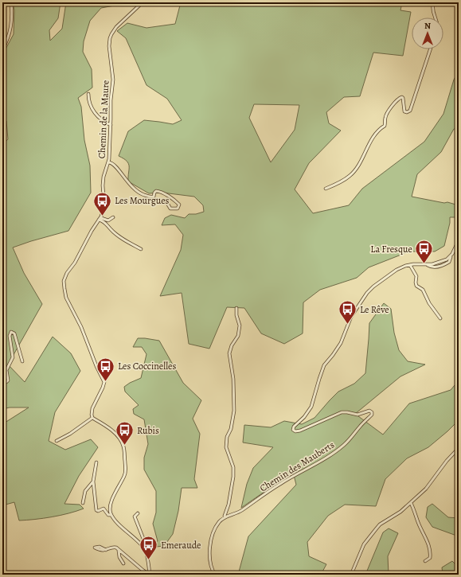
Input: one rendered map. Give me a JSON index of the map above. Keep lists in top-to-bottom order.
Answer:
{
  "streets": {
    "street": ["Chemin de la Maure", "Chemin des Mauberts"]
  },
  "places": {
    "bus stop": [
      "Les Mourgues",
      "La Fresque",
      "Le Rêve",
      "Les Coccinelles",
      "Rubis",
      "Emeraude"
    ]
  },
  "north": "top"
}
